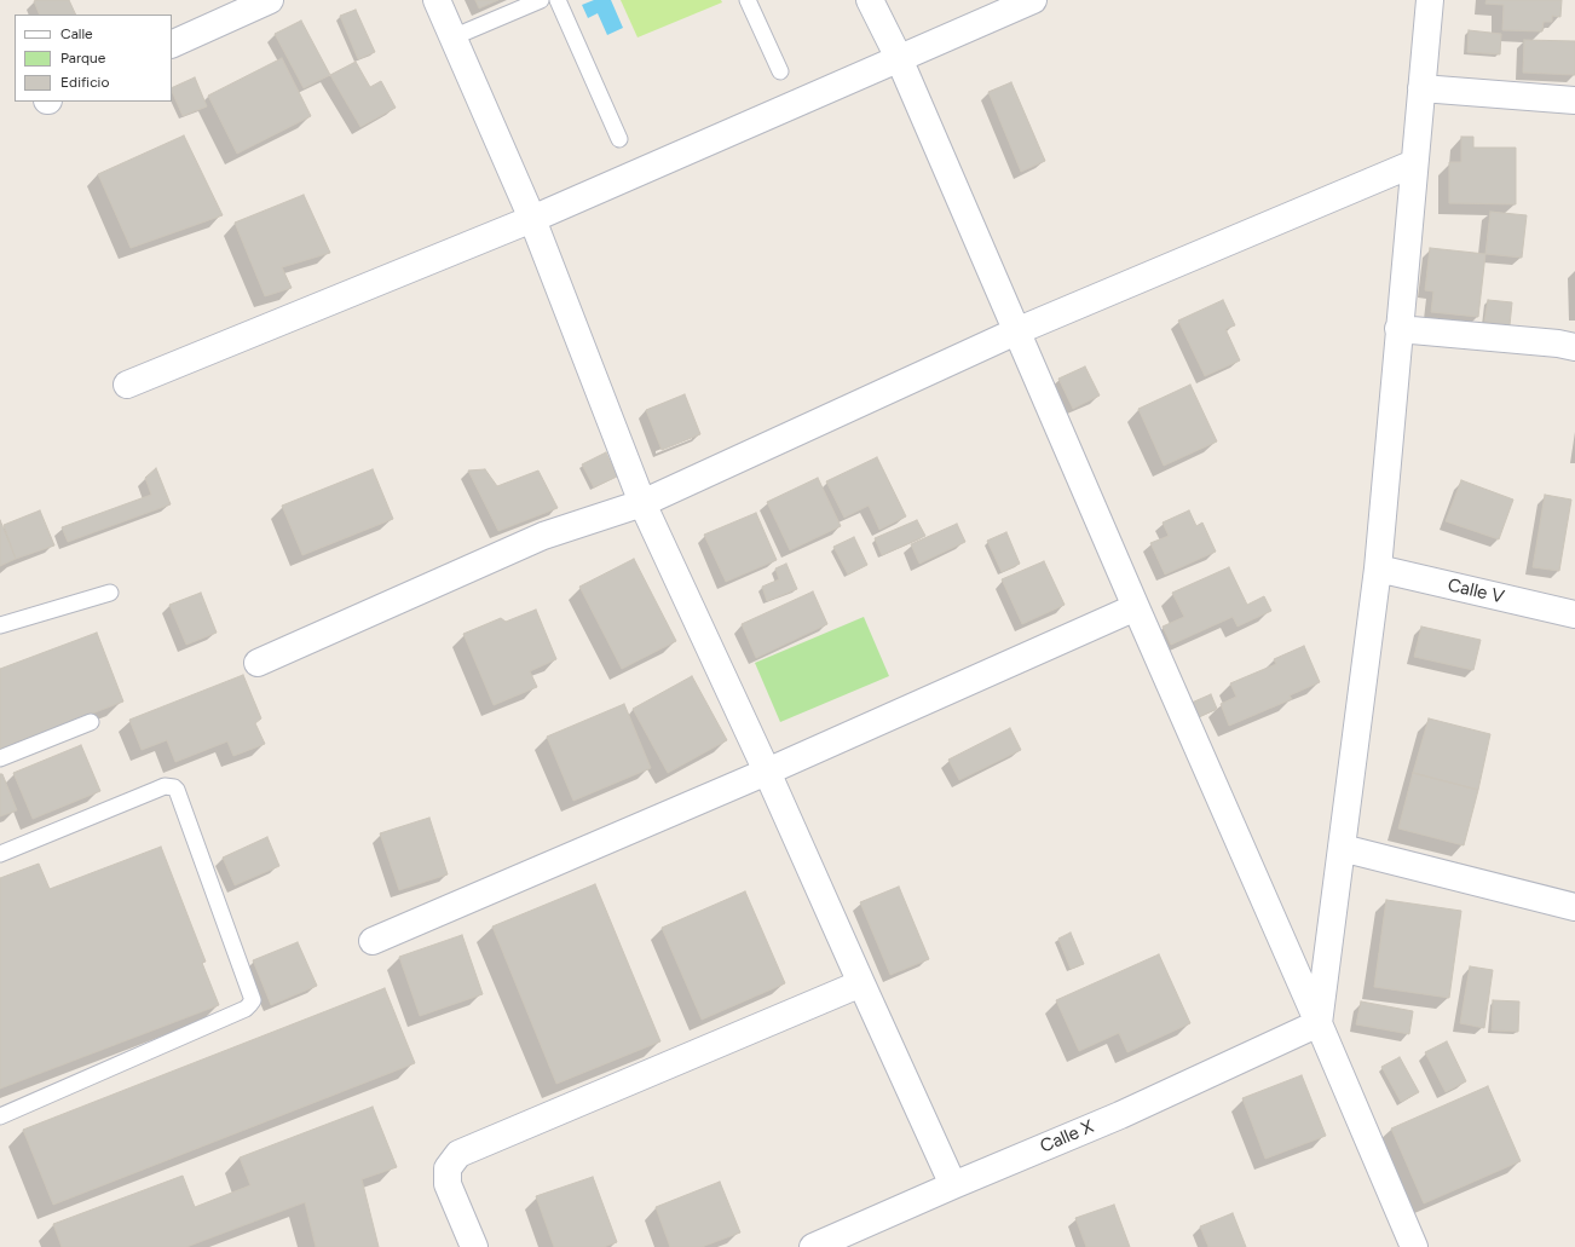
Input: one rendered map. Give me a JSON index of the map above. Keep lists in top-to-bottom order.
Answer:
{
  "streets": {
    "street": ["Calle V", "Calle X"]
  },
  "legend": ["Calle", "Parque", "Edificio"]
}
